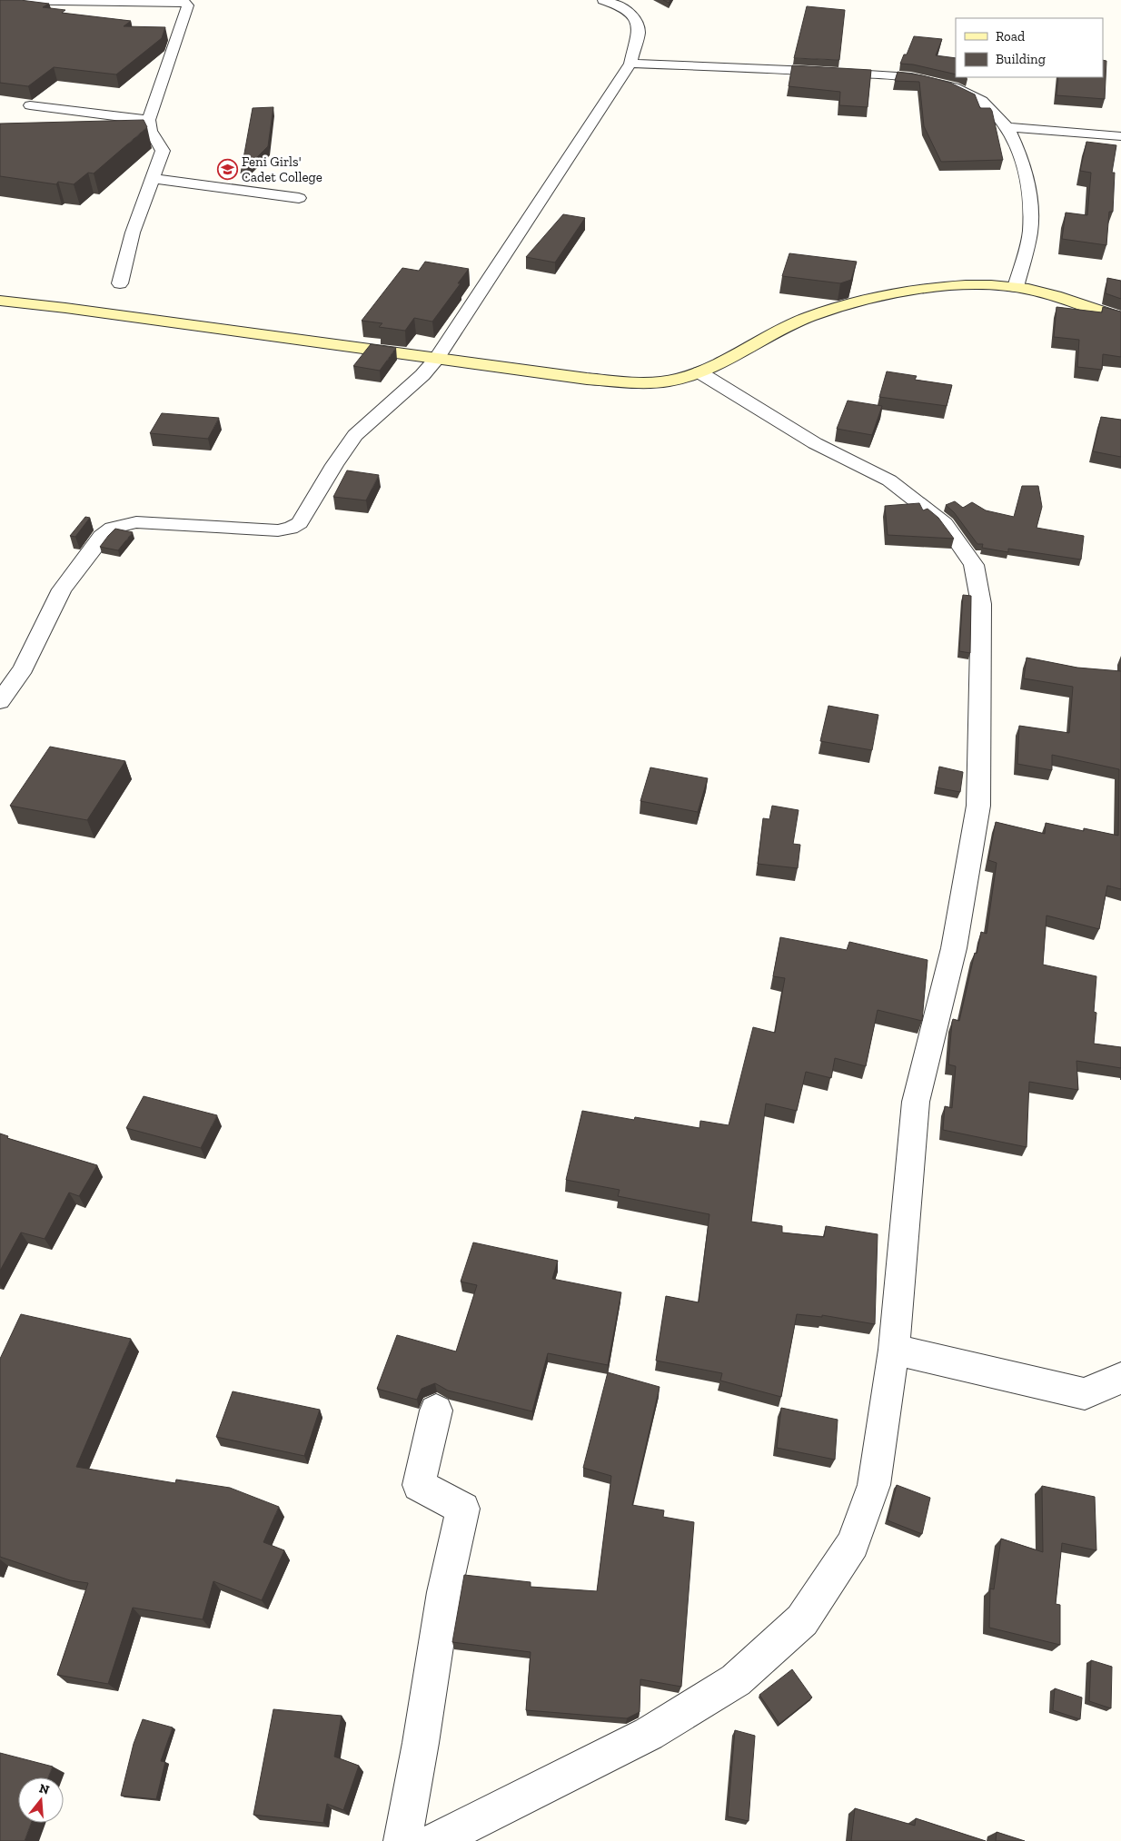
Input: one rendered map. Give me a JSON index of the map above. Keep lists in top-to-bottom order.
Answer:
{
  "places": {
    "school or university": ["Feni Girls' Cadet College"]
  },
  "legend": ["Road", "Building"],
  "north": "top"
}
